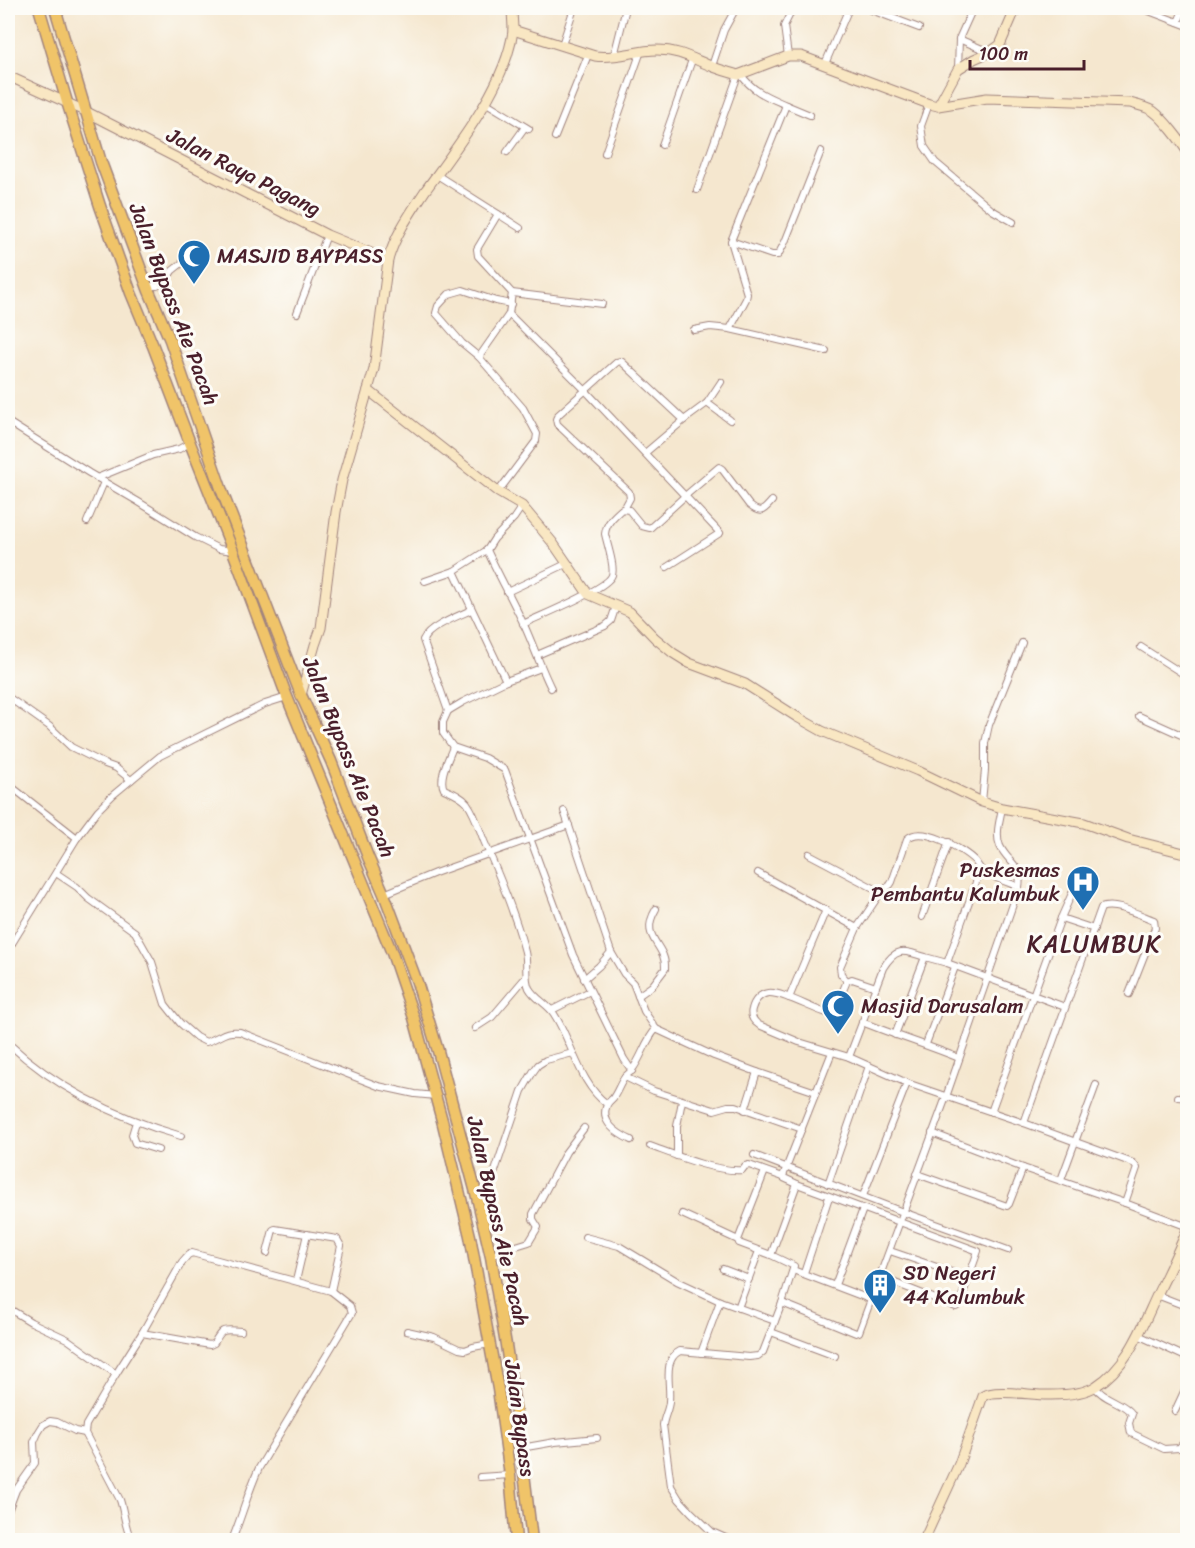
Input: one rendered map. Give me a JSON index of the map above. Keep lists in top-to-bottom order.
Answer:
{
  "streets": {
    "highway": ["Jalan Bypass Aie Pacah", "Jalan Bypass"],
    "street": ["Jalan Raya Pagang"]
  },
  "crossings": [
    ["Jalan Raya Pagang", "Jalan Bypass Aie Pacah"],
    ["Jalan Raya Pagang", "Jalan Bypass"]
  ],
  "districts": ["KALUMBUK"],
  "places": {
    "mosque": ["MASJID BAYPASS", "Masjid Darusalam"],
    "hospital": ["Puskesmas Pembantu Kalumbuk"],
    "building": ["SD Negeri 44 Kalumbuk"]
  },
  "scale_bar": "100 m"
}
